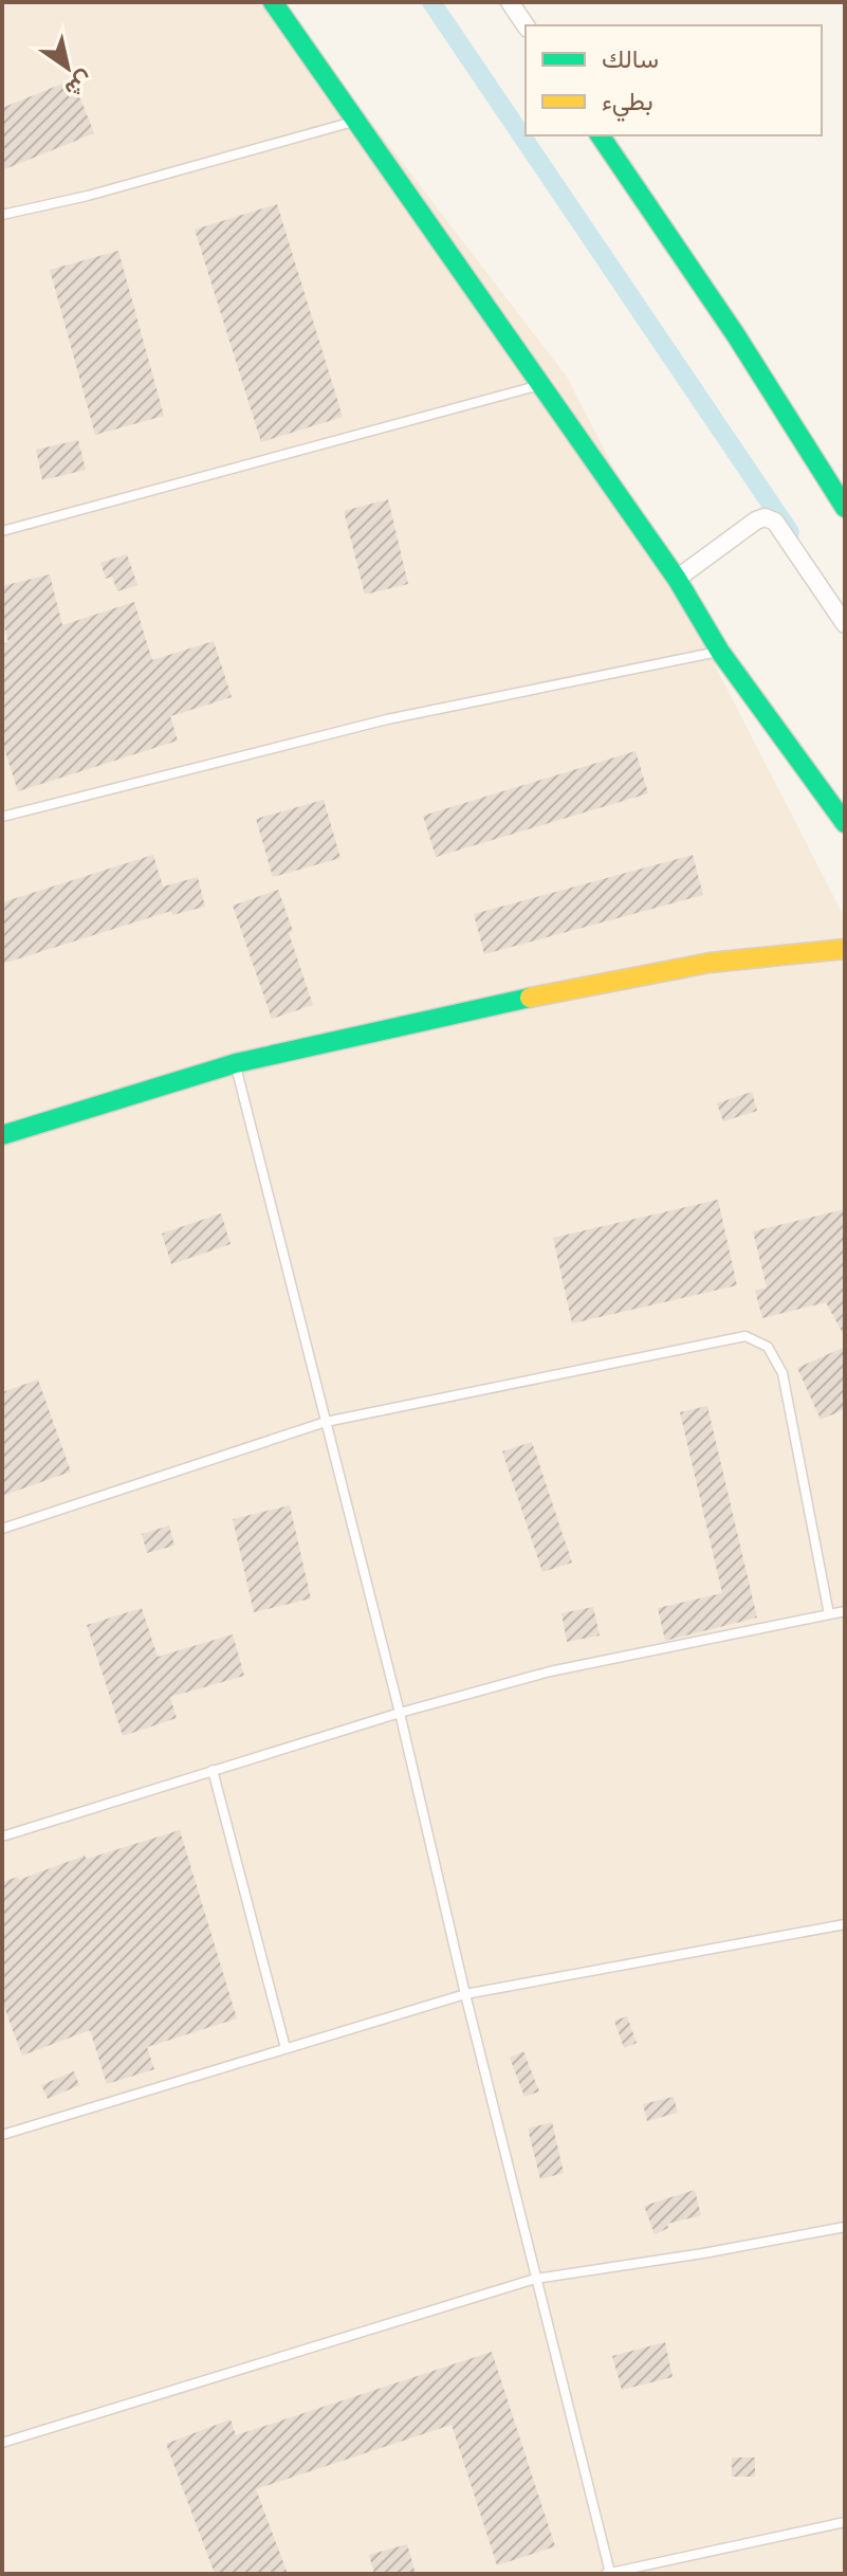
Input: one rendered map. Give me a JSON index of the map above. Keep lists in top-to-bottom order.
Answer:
{
  "legend": ["سالك", "بطيء"],
  "north": "bottom right"
}
